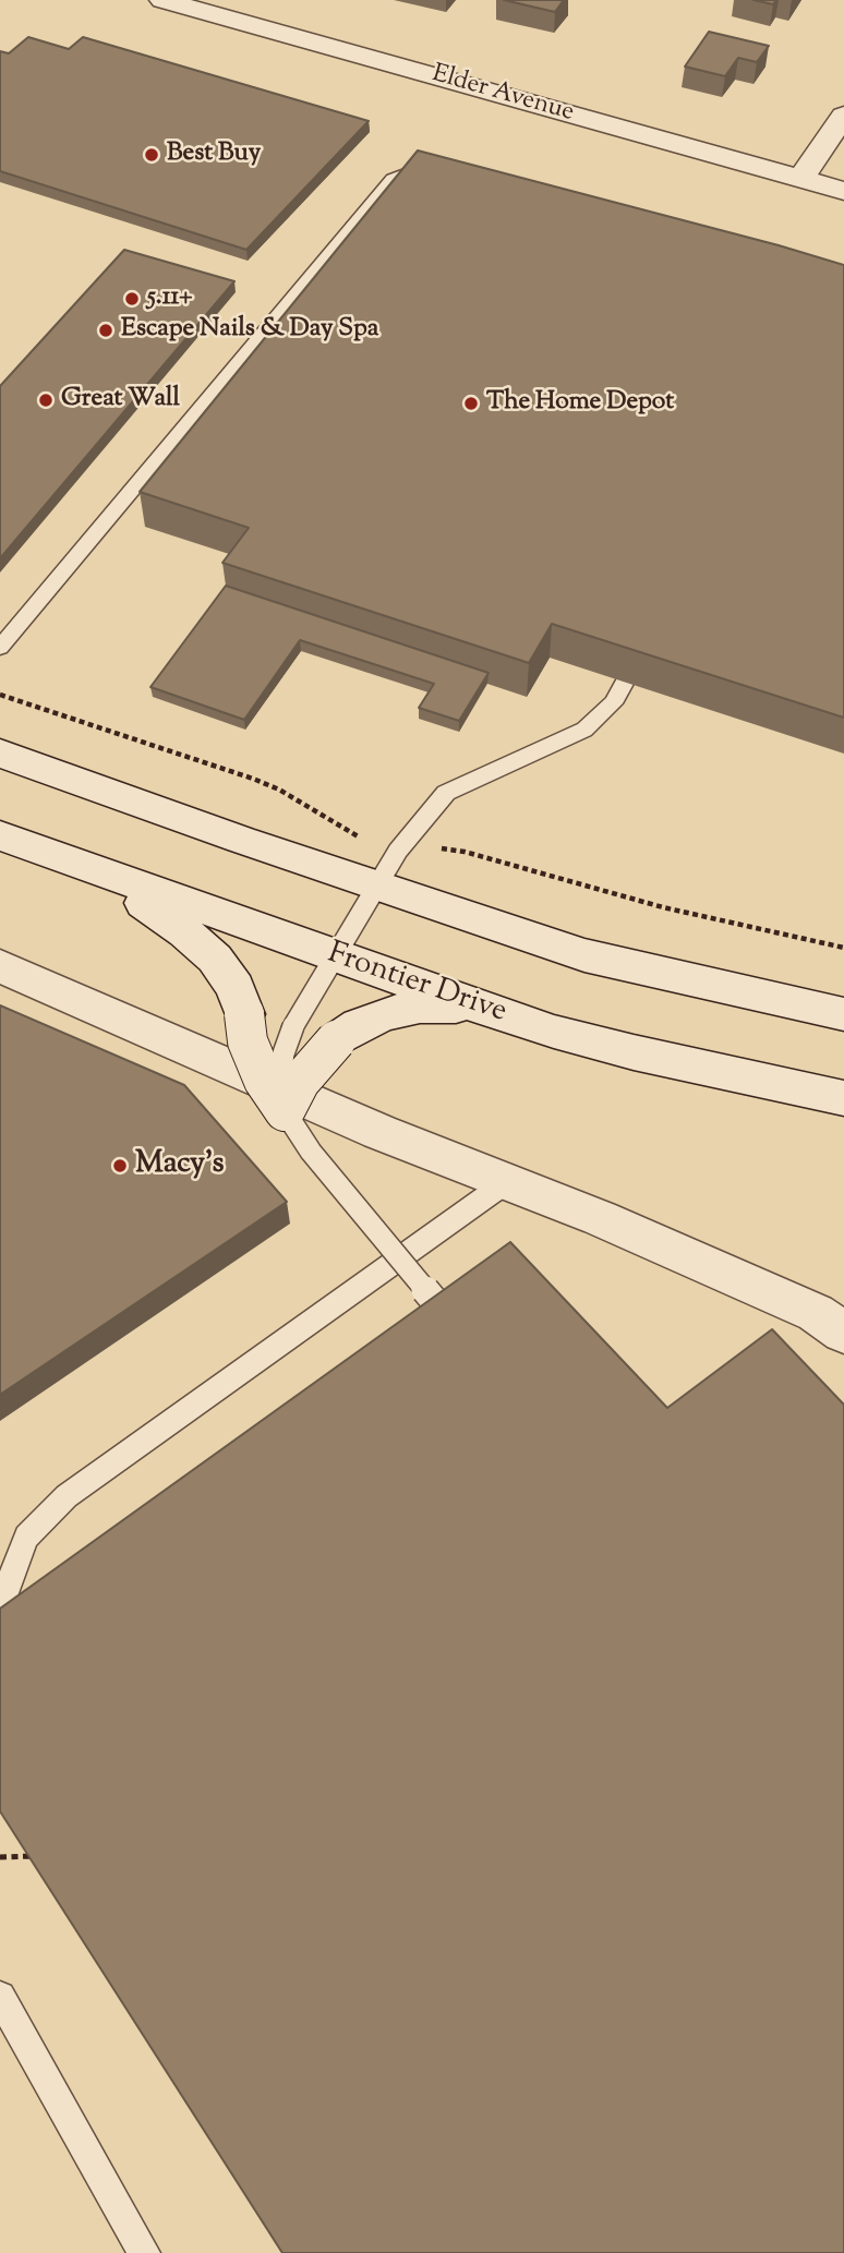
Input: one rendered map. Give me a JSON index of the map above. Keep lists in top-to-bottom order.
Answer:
{
  "streets": {
    "main road": ["Elder Avenue", "Frontier Drive"]
  },
  "places": [
    "Best Buy",
    "5.11+",
    "Escape Nails & Day Spa",
    "Great Wall",
    "The Home Depot",
    "Macy's"
  ]
}
